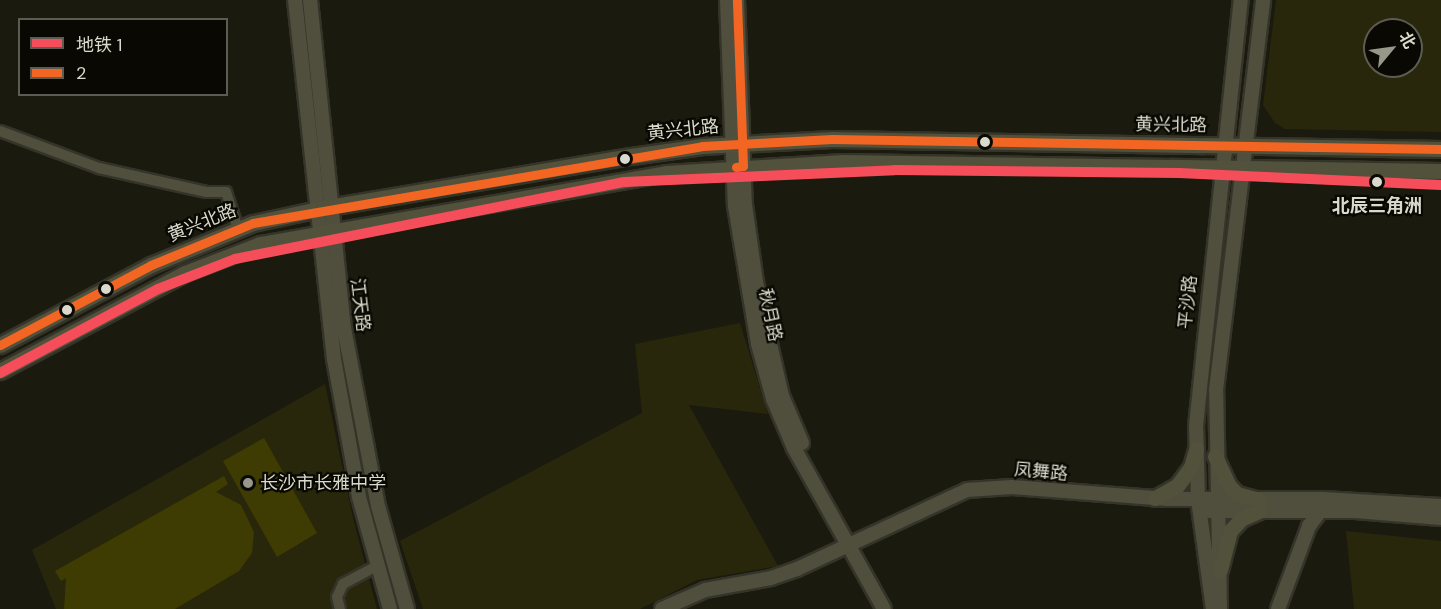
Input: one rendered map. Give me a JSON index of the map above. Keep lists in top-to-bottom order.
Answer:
{
  "streets": {
    "main road": ["黄兴北路"],
    "street": [
      "平沙路",
      "江天路",
      "秋月路",
      "凤舞路"
    ]
  },
  "crossings": [
    ["黄兴北路", "平沙路"],
    ["黄兴北路", "江天路"],
    ["黄兴北路", "秋月路"],
    ["平沙路", "凤舞路"],
    ["秋月路", "凤舞路"]
  ],
  "places": ["北辰三角洲", "长沙市长雅中学"],
  "lines": ["transit line 2", "metro line 1"],
  "legend": ["地铁 1", "2"],
  "north": "top right"
}
